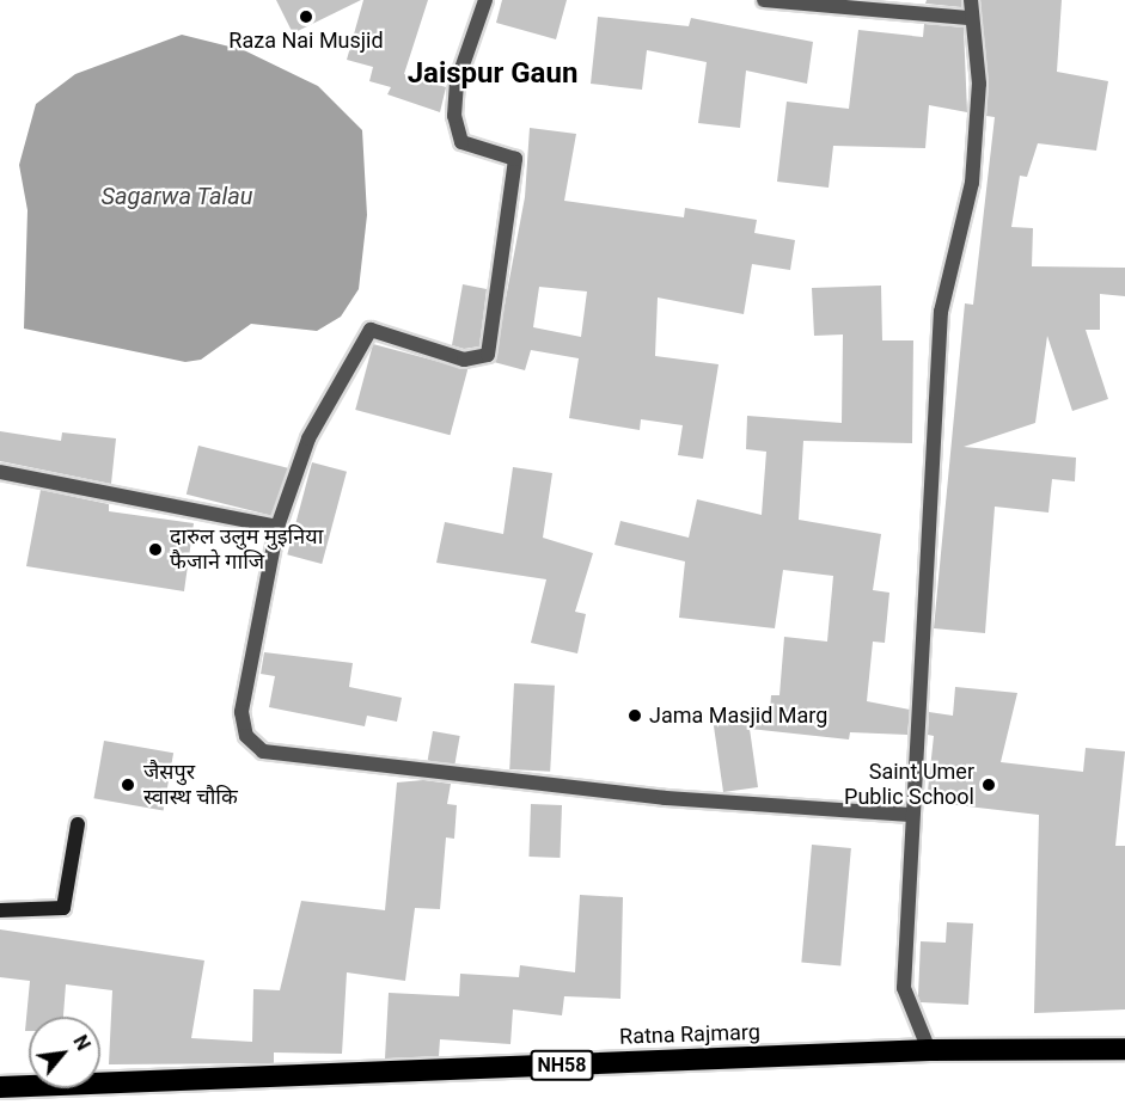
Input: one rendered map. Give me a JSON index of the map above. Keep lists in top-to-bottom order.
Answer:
{
  "streets": {
    "highway": ["Ratna Rajmarg", "NH58"]
  },
  "districts": ["Jaispur Gaun"],
  "water": ["Sagarwa Talau"],
  "places": [
    "Raza Nai Musjid",
    "दारुल उलुम मुइनिया फैजाने गाजि",
    "Jama Masjid Marg",
    "जैसपुर स्वास्थ चौकि",
    "Saint Umer Public School"
  ],
  "north": "top right"
}
